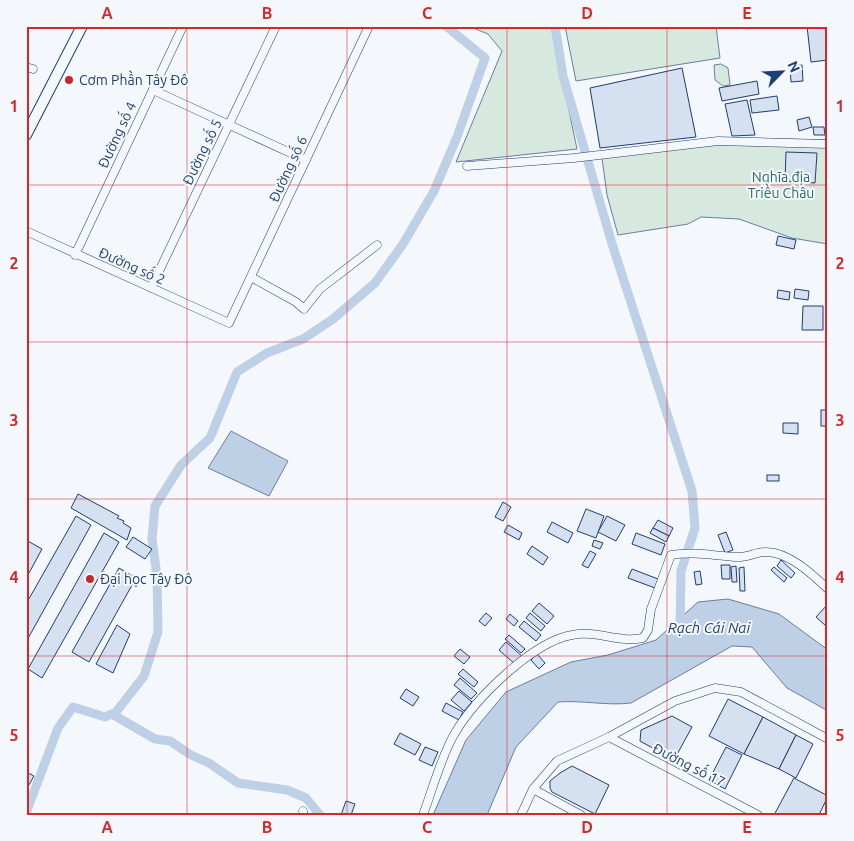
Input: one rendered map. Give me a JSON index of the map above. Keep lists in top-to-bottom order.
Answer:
{
  "streets": {
    "street": [
      "Đường số 4",
      "Đường số 5",
      "Đường số 6",
      "Đường số 2",
      "Đường số 17"
    ]
  },
  "crossings": [
    ["Đường số 4", "Đường số 2"],
    ["Đường số 5", "Đường số 2"],
    ["Đường số 6", "Đường số 2"]
  ],
  "water": ["Rạch Cái Nai"],
  "parks": ["Nghĩa địa Triều Châu"],
  "places": ["Cơm Phần Tây Đô", "Đại học Tây Đô"],
  "north": "top right",
  "grid": {
    "columns": [
      "A",
      "B",
      "C",
      "D",
      "E"
    ],
    "rows": [
      "1",
      "2",
      "3",
      "4",
      "5"
    ]
  }
}
